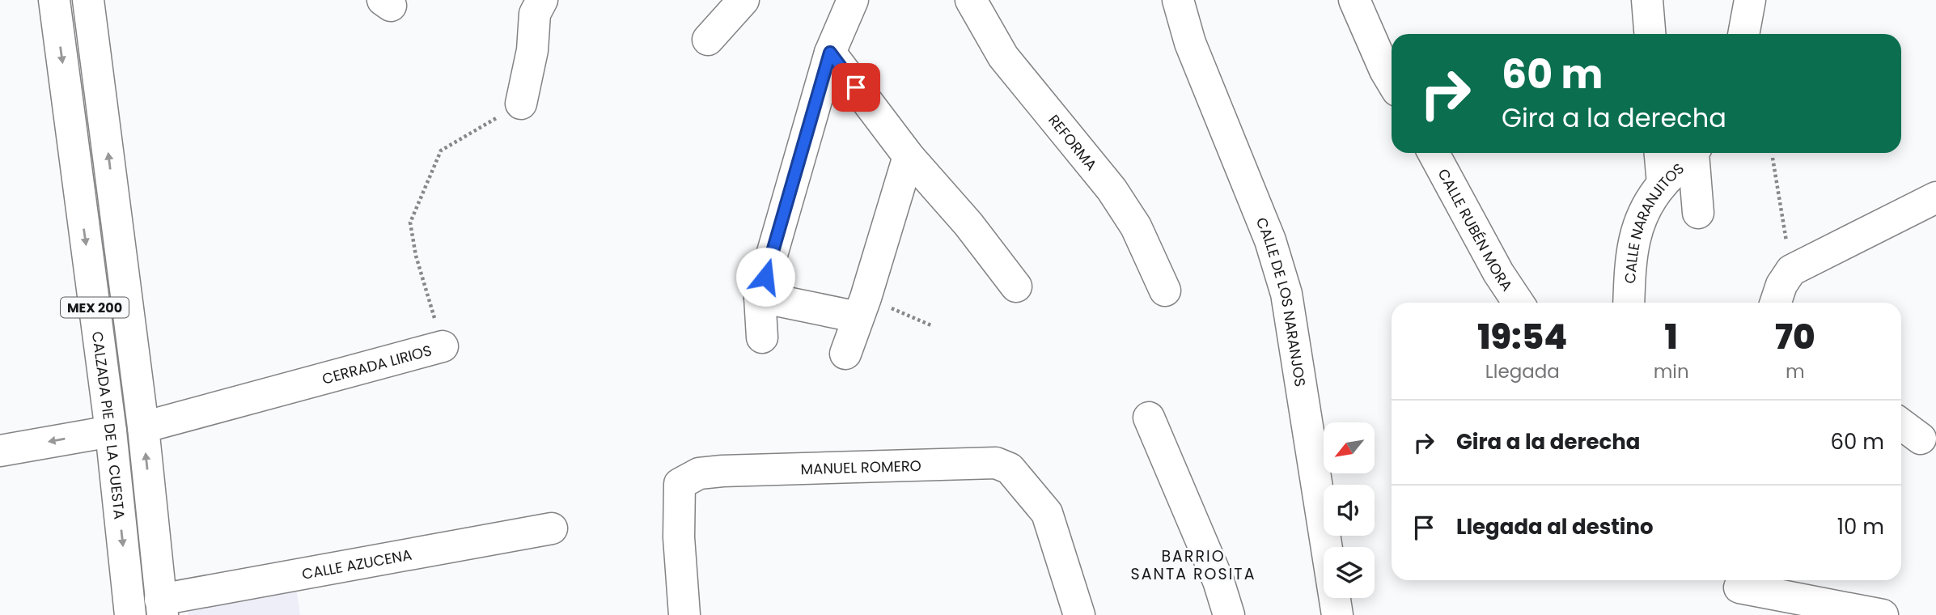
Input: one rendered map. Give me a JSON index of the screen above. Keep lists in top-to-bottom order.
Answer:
{
  "streets": {
    "street": [
      "REFORMA",
      "CALLE NARANJITOS",
      "CALLE RUBÉN MORA",
      "CALLE DE LOS NARANJOS",
      "MEX 200",
      "CERRADA LIRIOS",
      "CALZADA PIE DE LA CUESTA",
      "MANUEL ROMERO",
      "CALLE AZUCENA"
    ]
  },
  "crossings": [
    ["MEX 200", "CERRADA LIRIOS"],
    ["MEX 200", "CALLE AZUCENA"]
  ],
  "districts": ["BARRIO SANTA ROSITA"],
  "north": "bottom left",
  "page": {
    "turn": ["60 m", "Gira a la derecha"],
    "eta": [
      "19:54",
      "Llegada",
      "1",
      "min",
      "70",
      "m"
    ],
    "list": [
      {
        "name": "Gira a la derecha",
        "value": "60 m"
      },
      {
        "name": "Llegada al destino",
        "value": "10 m"
      }
    ]
  }
}
